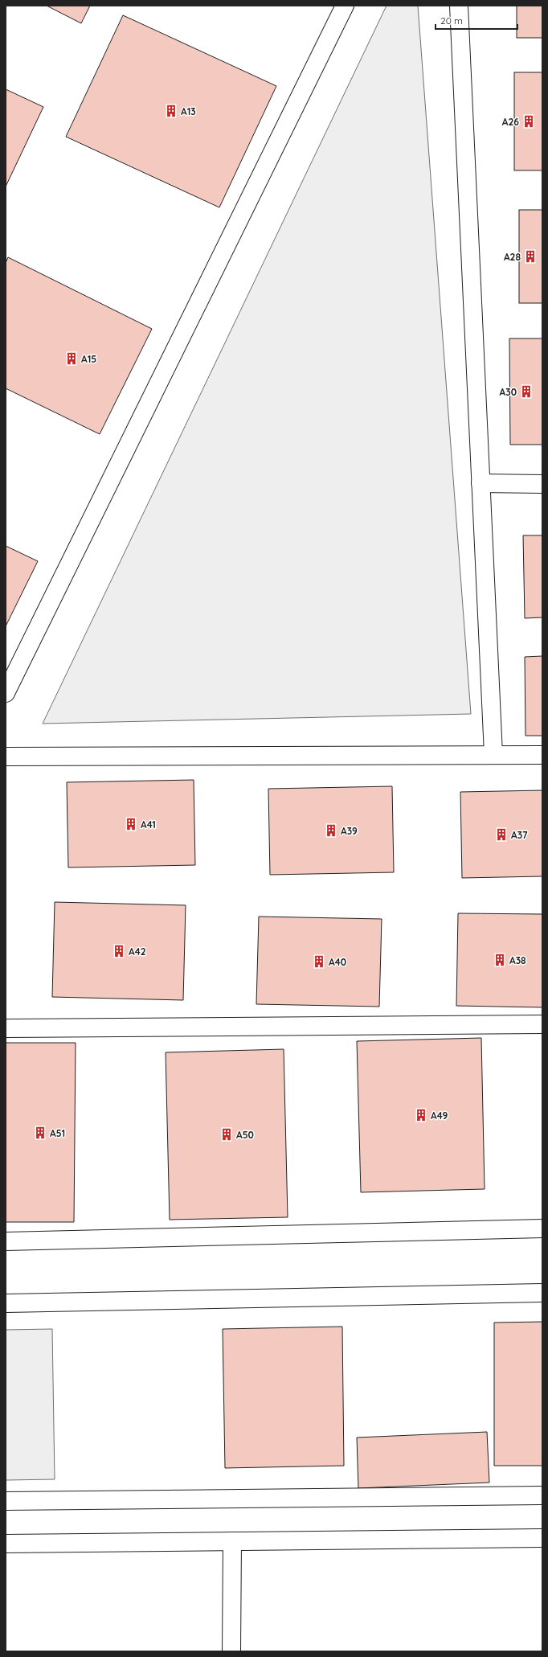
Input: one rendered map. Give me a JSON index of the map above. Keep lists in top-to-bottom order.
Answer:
{
  "places": {
    "building": [
      "A13",
      "A26",
      "A28",
      "A15",
      "A30",
      "A41",
      "A39",
      "A37",
      "A42",
      "A38",
      "A40",
      "A49",
      "A51",
      "A50"
    ]
  },
  "scale_bar": "20 m"
}
